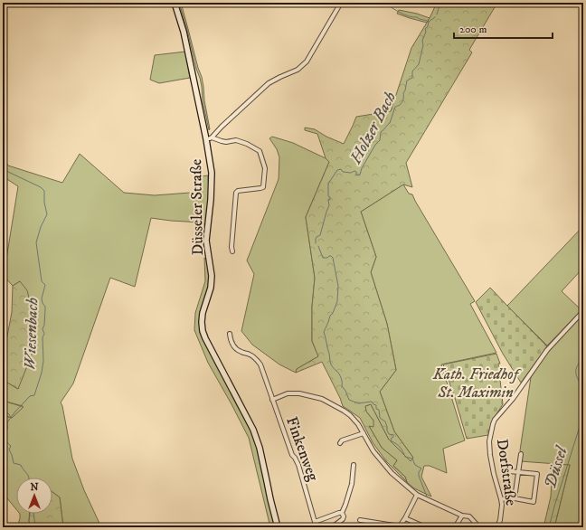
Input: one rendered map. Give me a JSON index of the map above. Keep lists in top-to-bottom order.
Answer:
{
  "streets": {
    "main road": ["Düsseler Straße"],
    "street": ["Finkenweg", "Dorfstraße"]
  },
  "water": ["Holzer Bach", "Wiesenbach", "Düssel"],
  "parks": ["Kath. Friedhof St. Maximin"],
  "scale_bar": "200 m",
  "north": "top"
}
